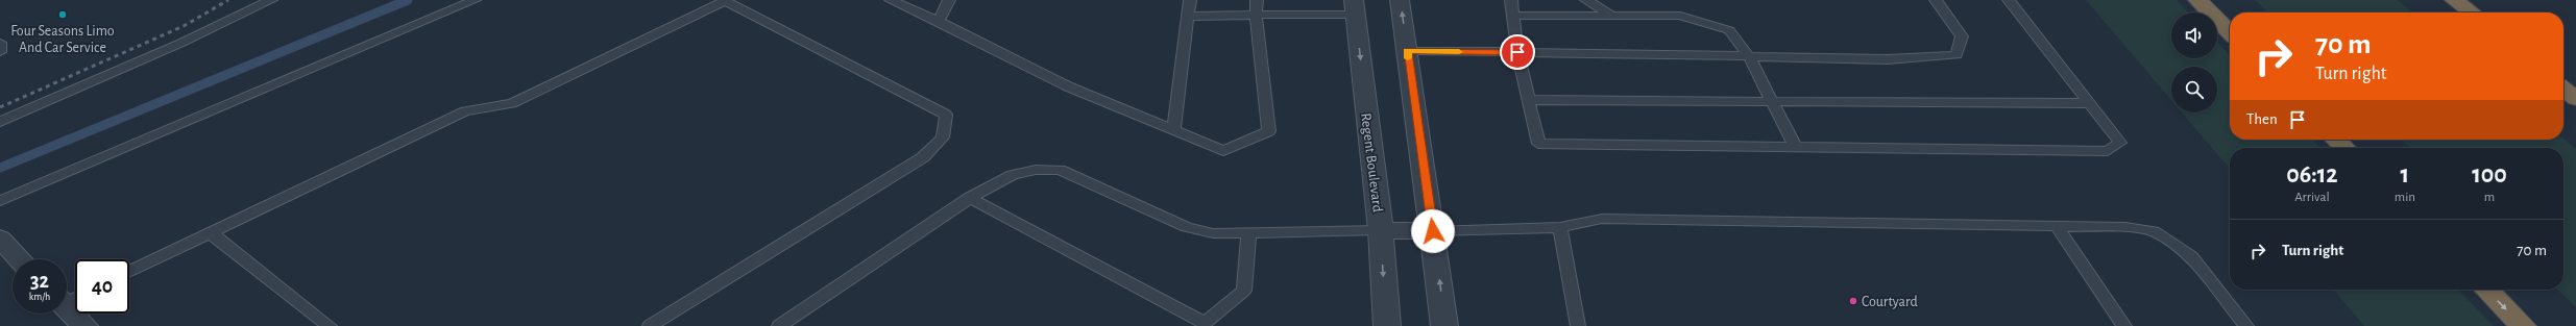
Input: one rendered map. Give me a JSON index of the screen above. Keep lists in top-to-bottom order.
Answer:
{
  "streets": {
    "street": ["Regent Boulevard"]
  },
  "places": ["Four Seasons Limo And Car Service", "Courtyard"],
  "page": {
    "turn": ["70 m", "Turn right"],
    "then": "Then",
    "eta": [
      "06:12",
      "Arrival",
      "1",
      "min",
      "100",
      "m"
    ],
    "list": [
      {
        "name": "Turn right",
        "value": "70 m"
      }
    ],
    "speed": "32 km/h",
    "limit": "40"
  }
}
